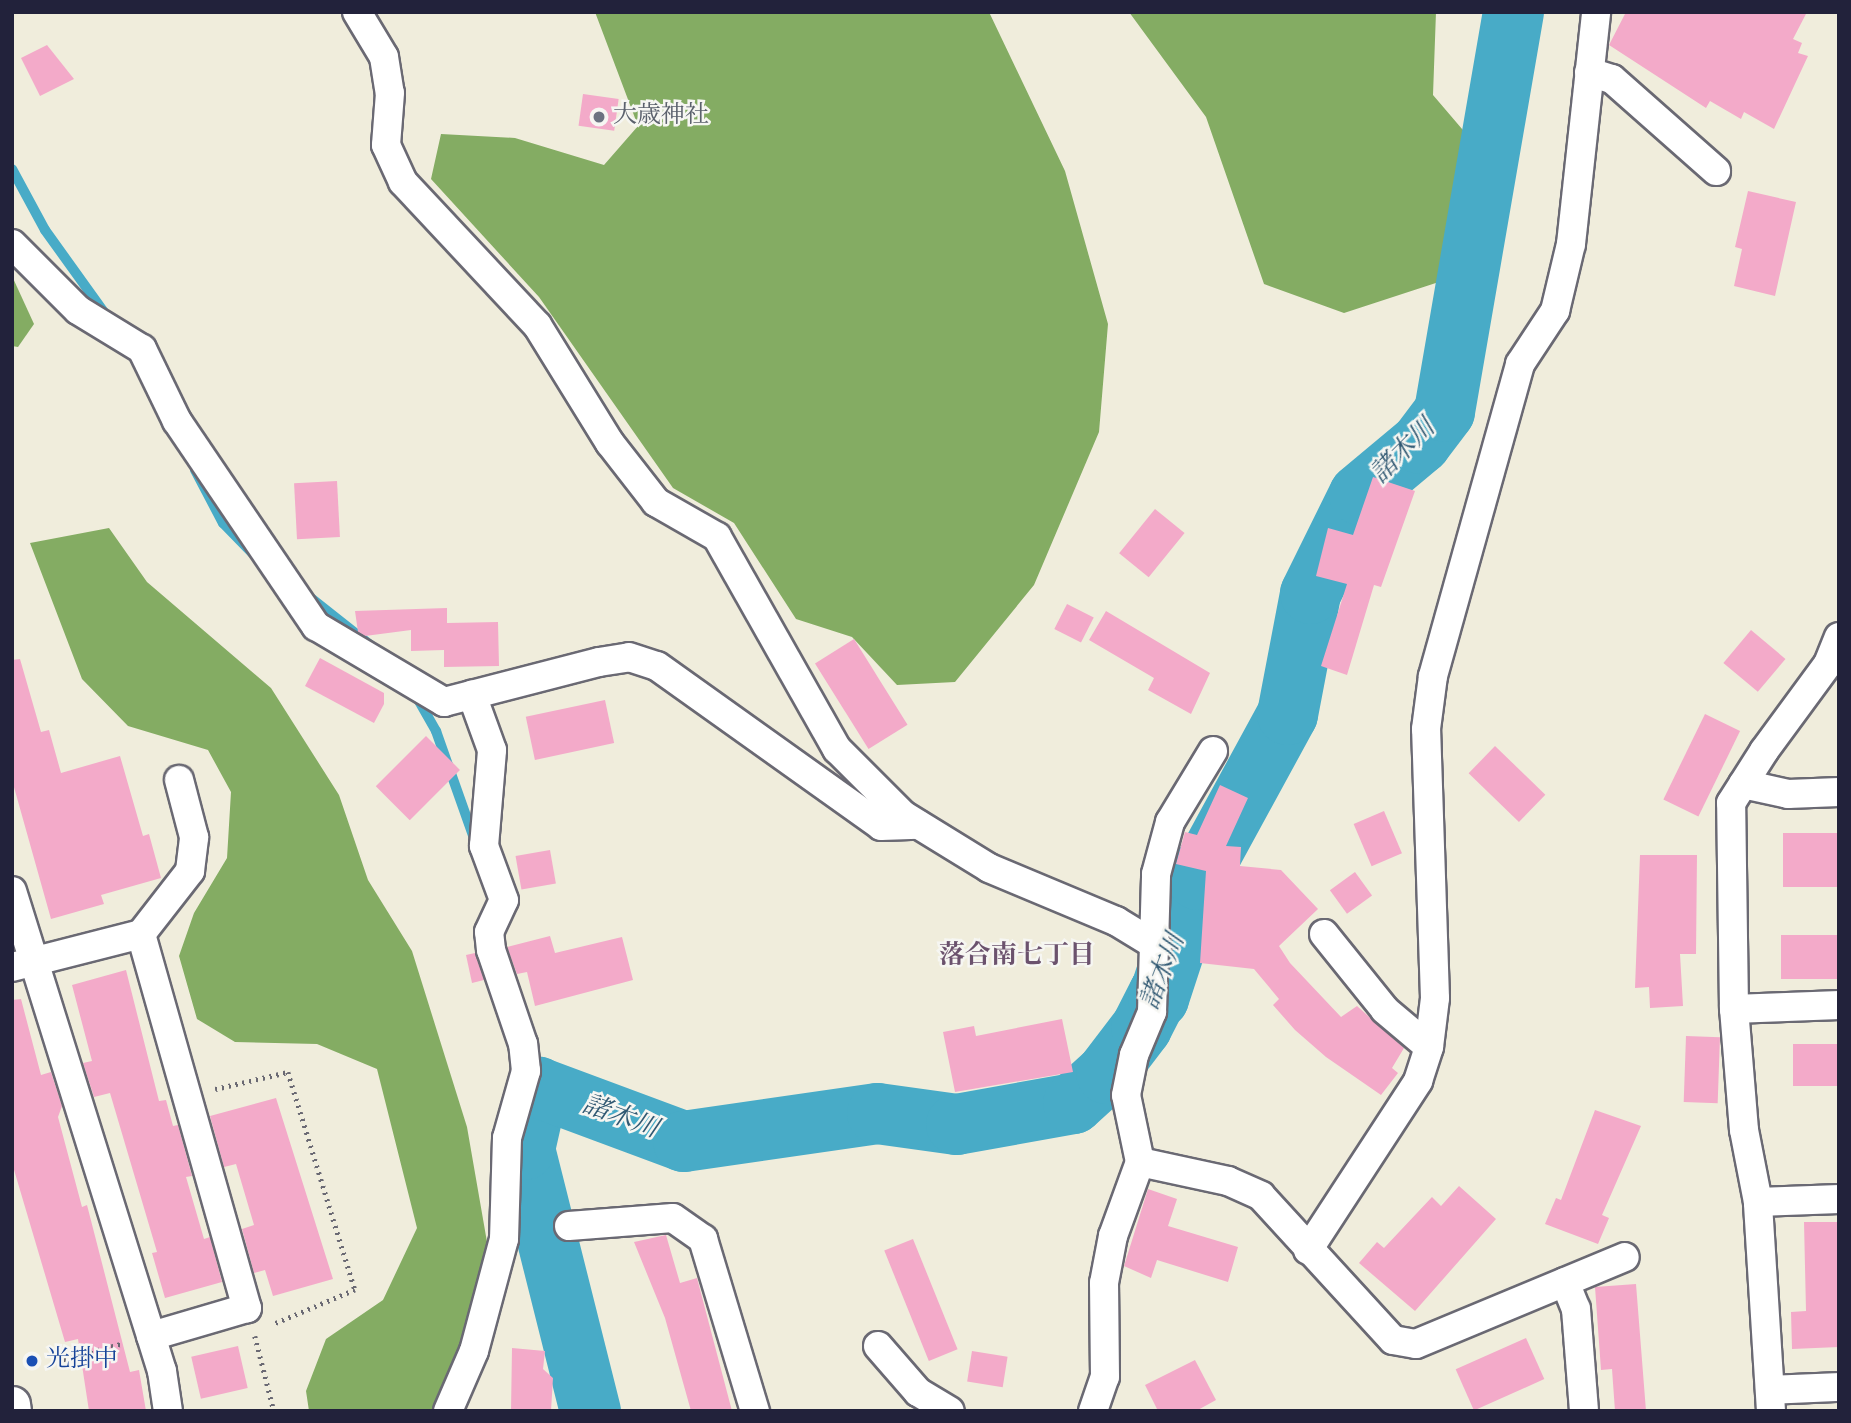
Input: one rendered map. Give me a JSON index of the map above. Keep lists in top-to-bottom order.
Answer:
{
  "districts": ["落合南七丁目"],
  "water": ["諸木川"],
  "places": ["大歳神社", "光掛中"]
}
